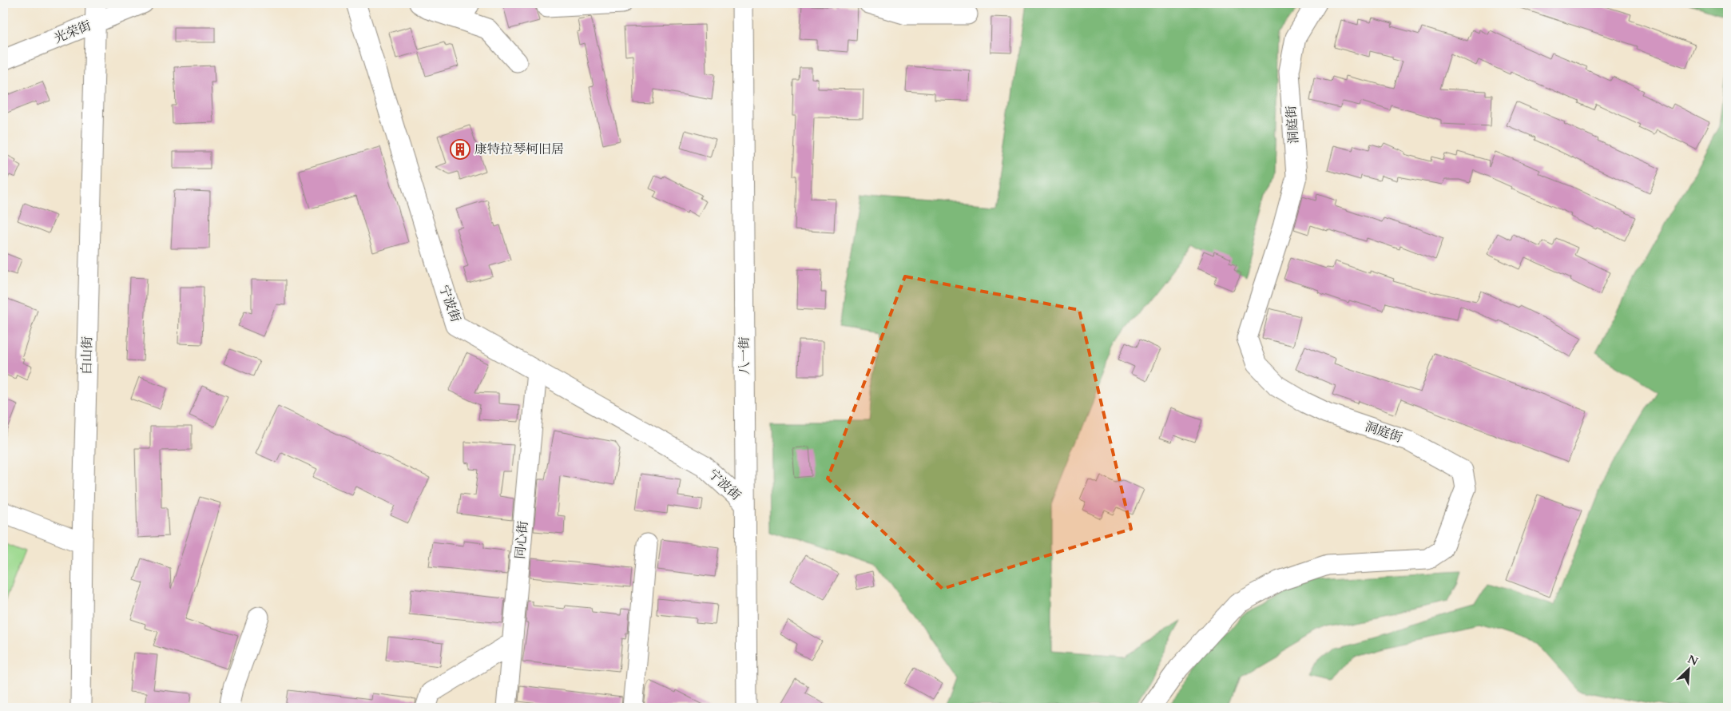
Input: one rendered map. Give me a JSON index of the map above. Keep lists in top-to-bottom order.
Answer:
{
  "streets": {
    "street": [
      "光荣街",
      "洞庭街",
      "宁波街",
      "白山街",
      "八一街",
      "同心街"
    ]
  },
  "crossings": [
    ["光荣街", "白山街"],
    ["宁波街", "八一街"],
    ["宁波街", "同心街"]
  ],
  "places": {
    "building": ["康特拉琴柯旧居"]
  },
  "north": "top right"
}
